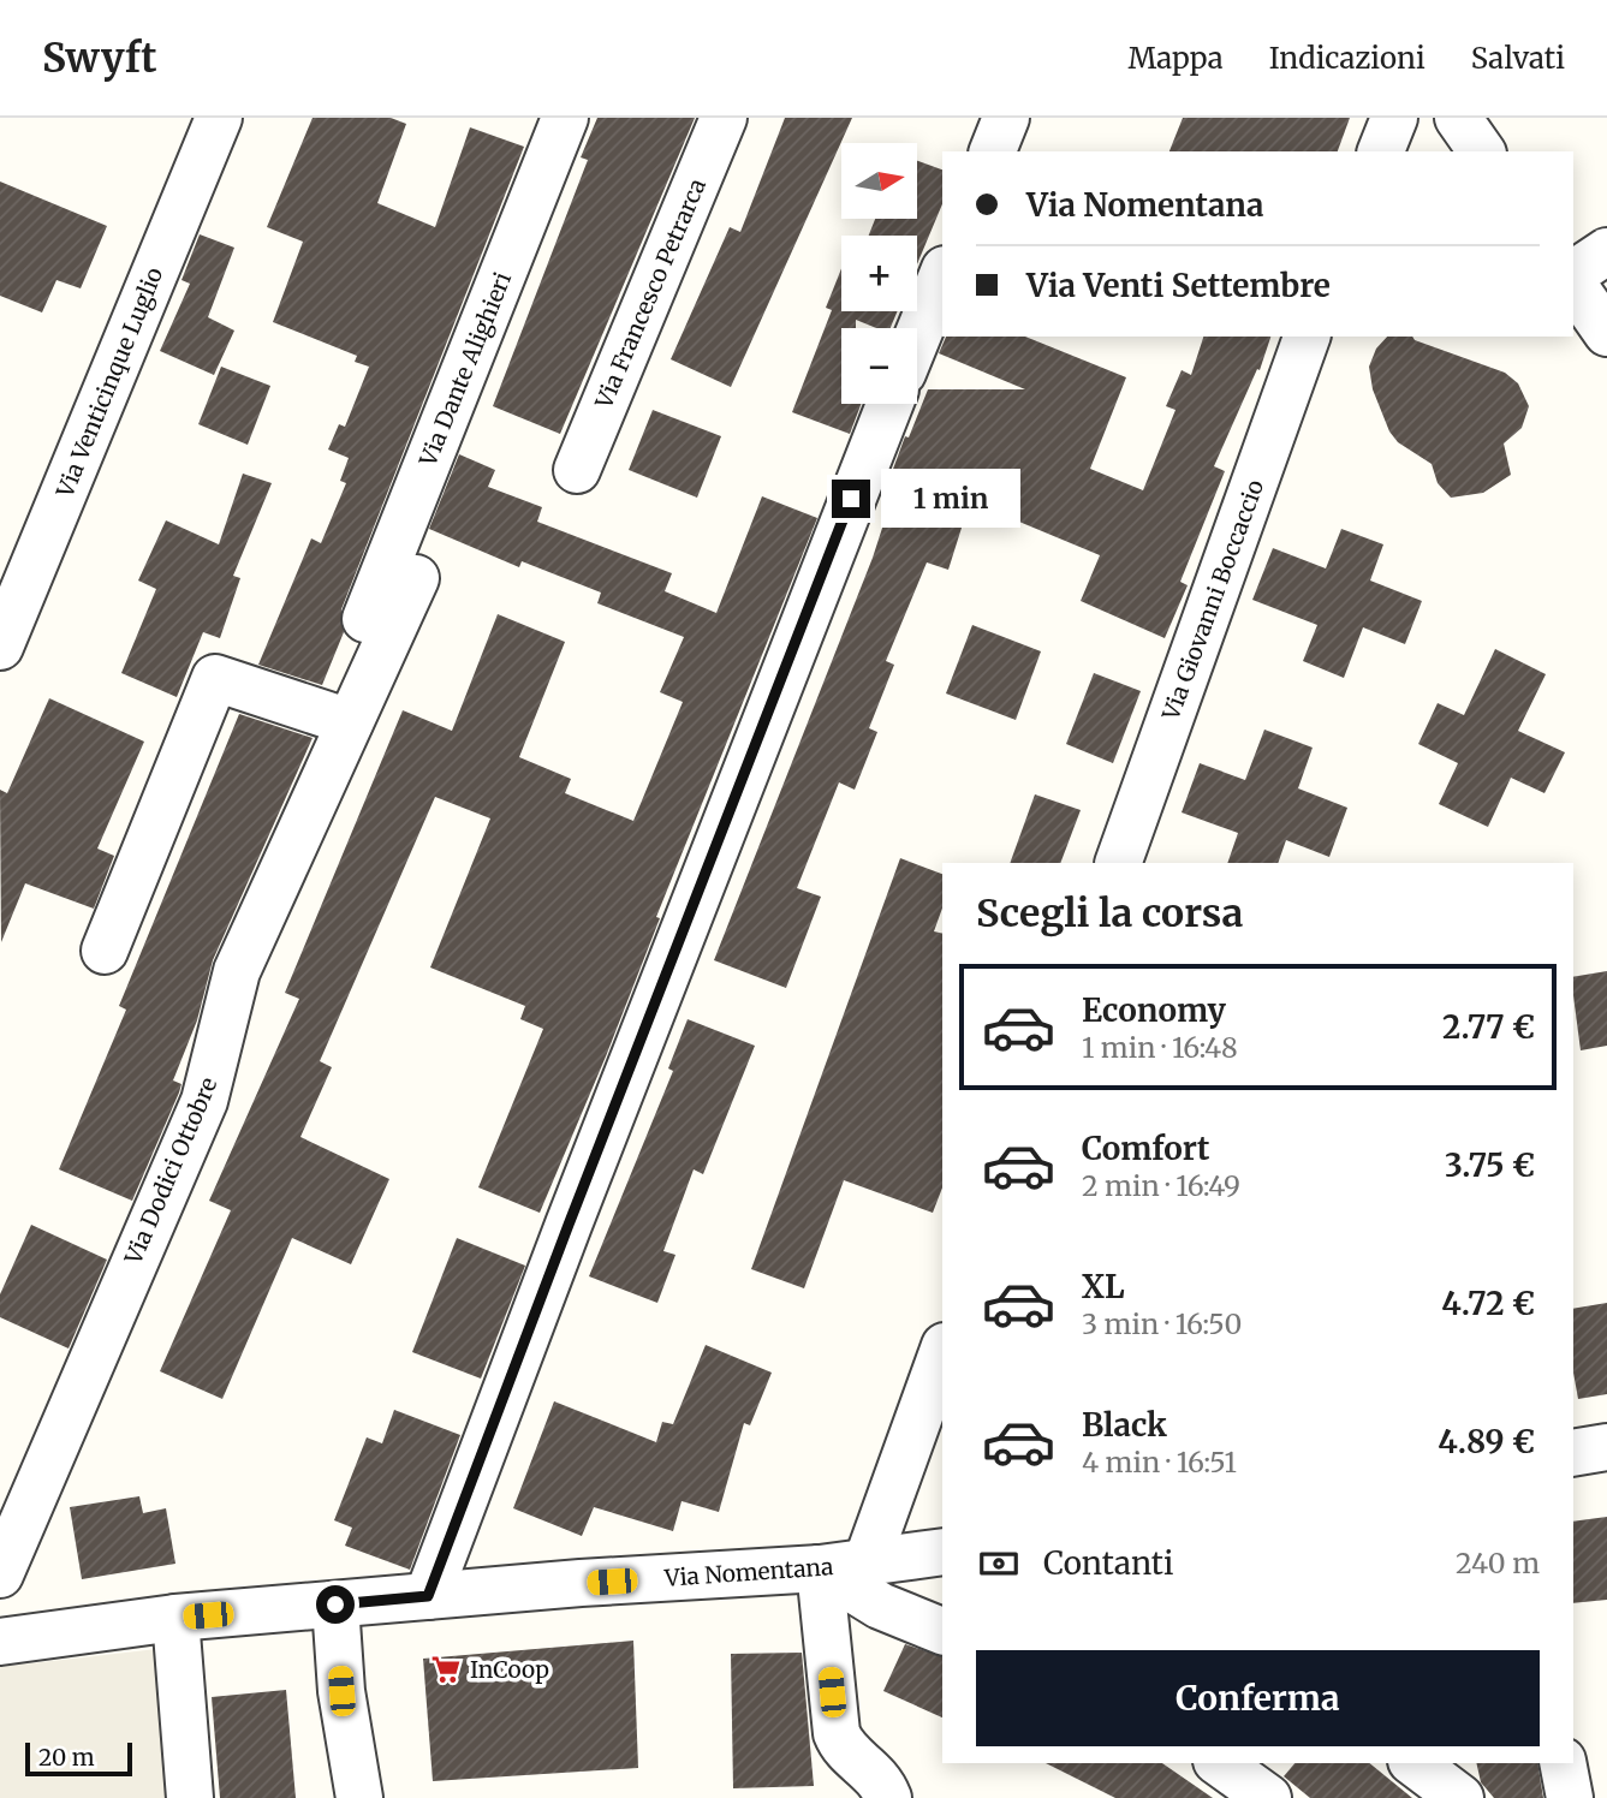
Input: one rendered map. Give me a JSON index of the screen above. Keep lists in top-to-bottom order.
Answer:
{
  "streets": {
    "street": [
      "Via Francesco Petrarca",
      "Via Dante Alighieri",
      "Via Venticinque Luglio",
      "Via Giovanni Boccaccio",
      "Via Dodici Ottobre",
      "Via Nomentana"
    ]
  },
  "places": {
    "supermarket": ["InCoop"]
  },
  "scale_bar": "20 m",
  "north": "right",
  "page": {
    "header": "Swyft",
    "nav": ["Mappa", "Indicazioni", "Salvati"],
    "map_buttons": ["+", "−"],
    "banner": ["Via Nomentana", "Via Venti Settembre"],
    "bubble": "1 min",
    "heading": "Scegli la corsa",
    "list": [
      {
        "name": "Economy",
        "note": "1 min · 16:48",
        "value": "2.77 €"
      },
      {
        "name": "Comfort",
        "note": "2 min · 16:49",
        "value": "3.75 €"
      },
      {
        "name": "XL",
        "note": "3 min · 16:50",
        "value": "4.72 €"
      },
      {
        "name": "Black",
        "note": "4 min · 16:51",
        "value": "4.89 €"
      }
    ],
    "pay": ["Contanti", "240 m"],
    "buttons": "Conferma",
    "scale": "20 m"
  }
}
